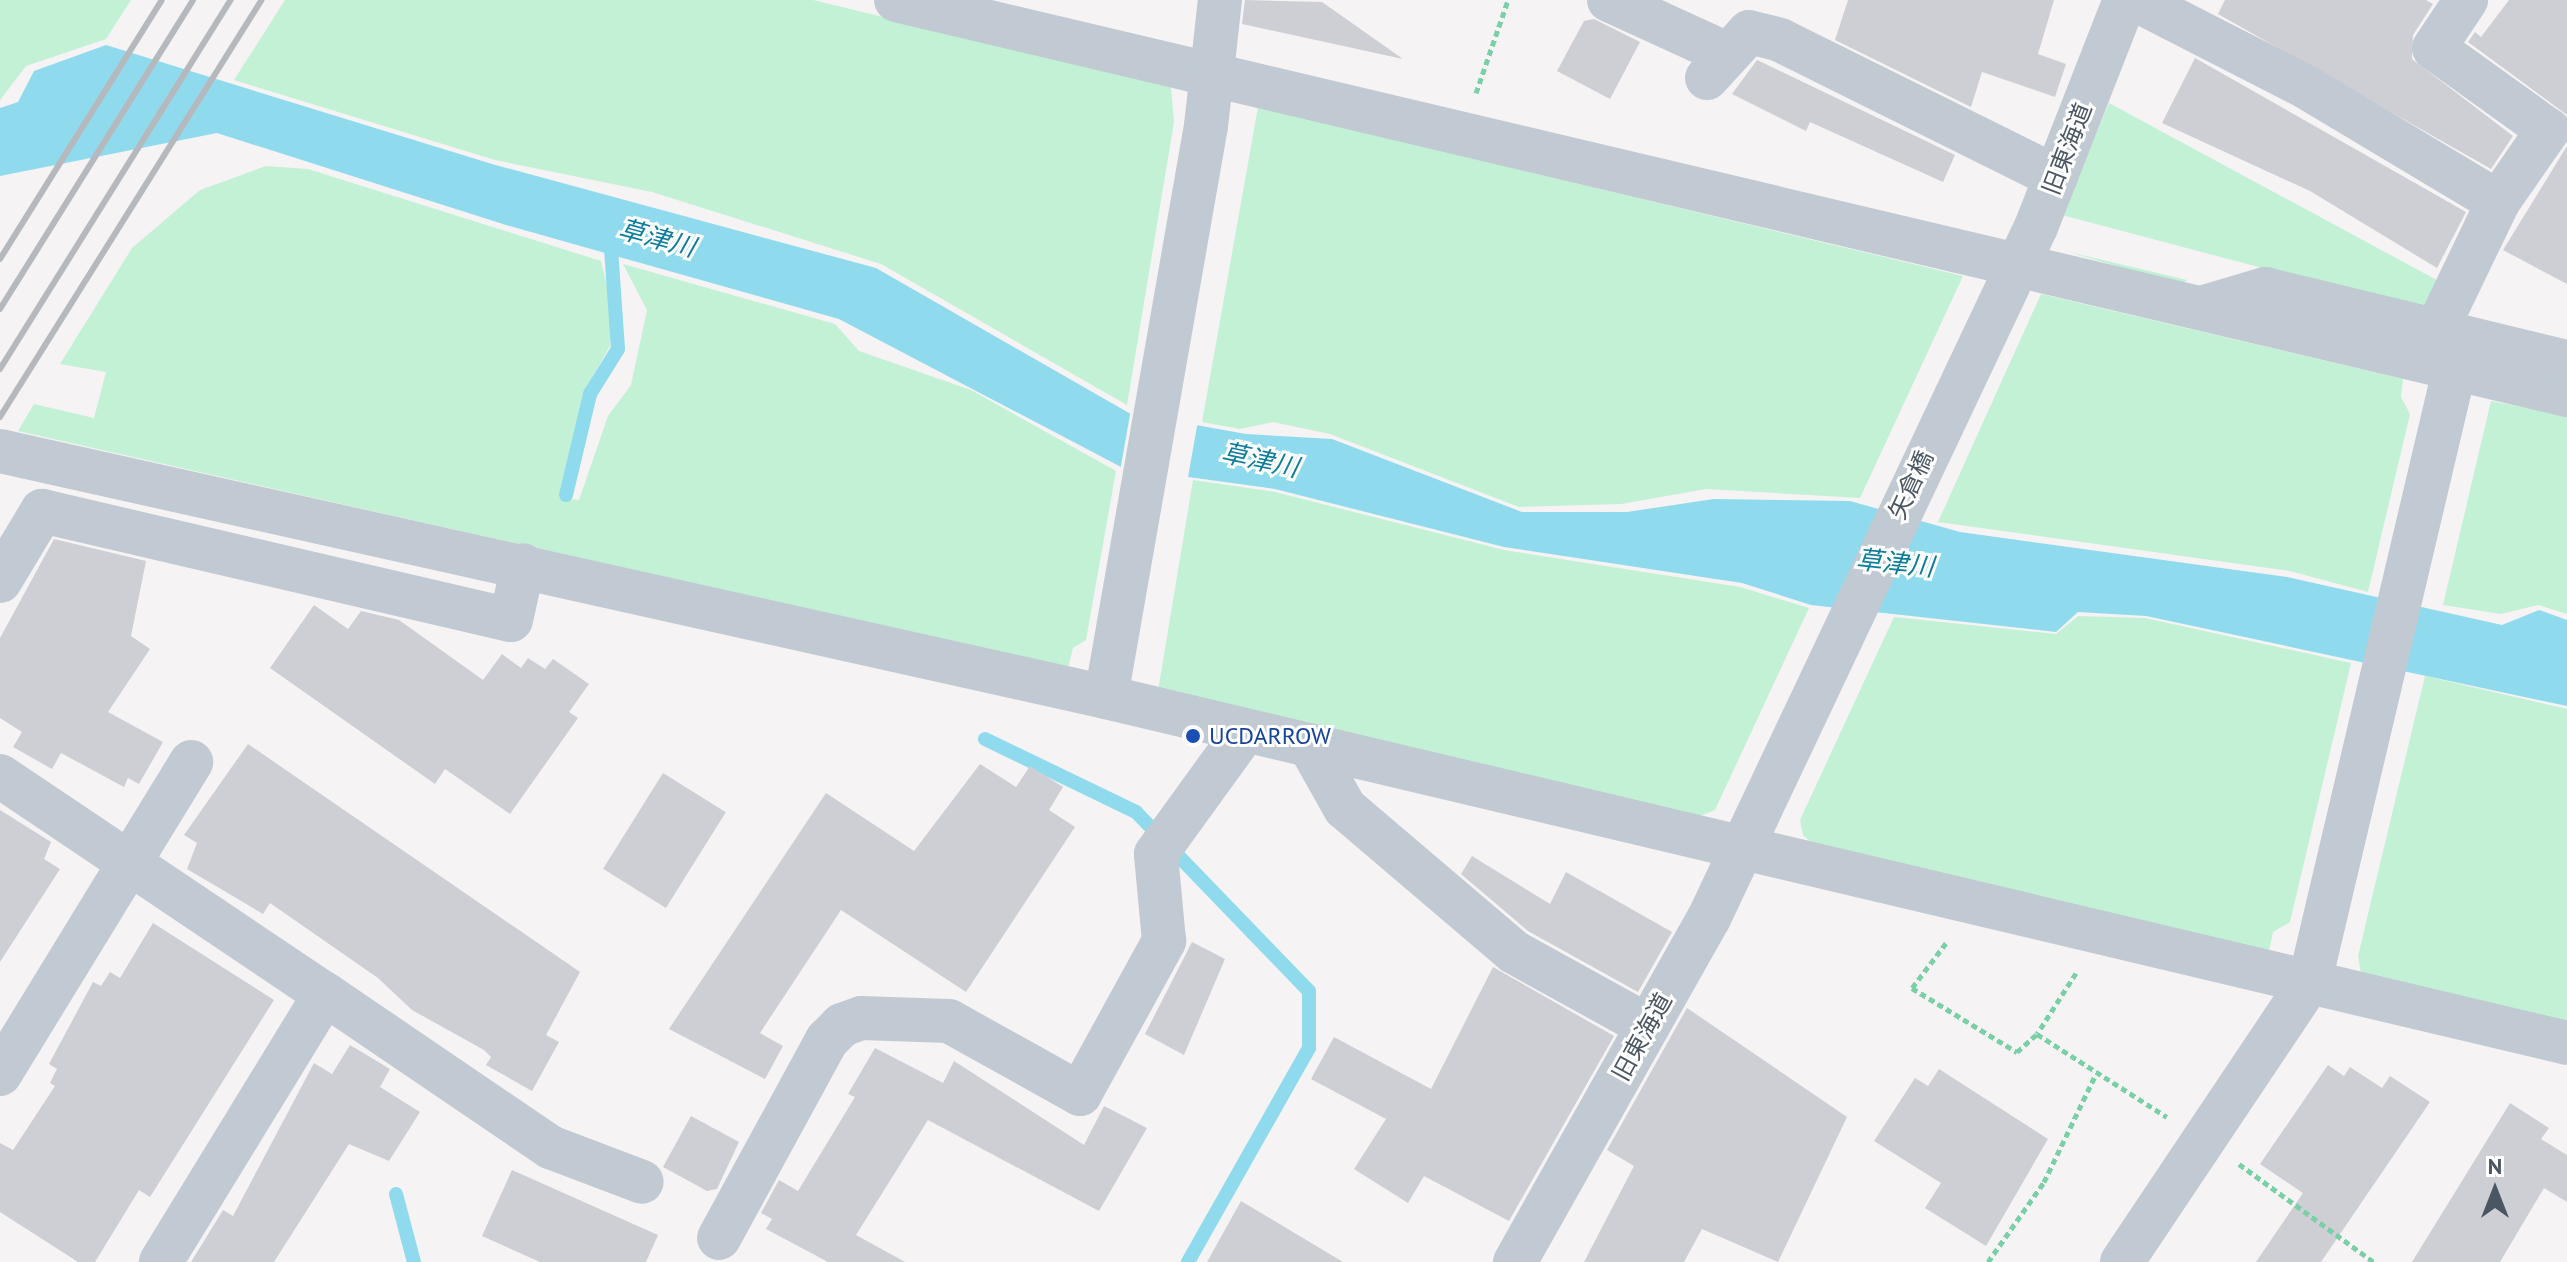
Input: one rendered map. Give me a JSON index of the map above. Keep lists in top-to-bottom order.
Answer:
{
  "streets": {
    "street": ["旧東海道", "矢倉橋"]
  },
  "crossings": [
    ["旧東海道", "矢倉橋"]
  ],
  "water": ["草津川"],
  "places": ["UCDARROW"],
  "north": "top"
}
